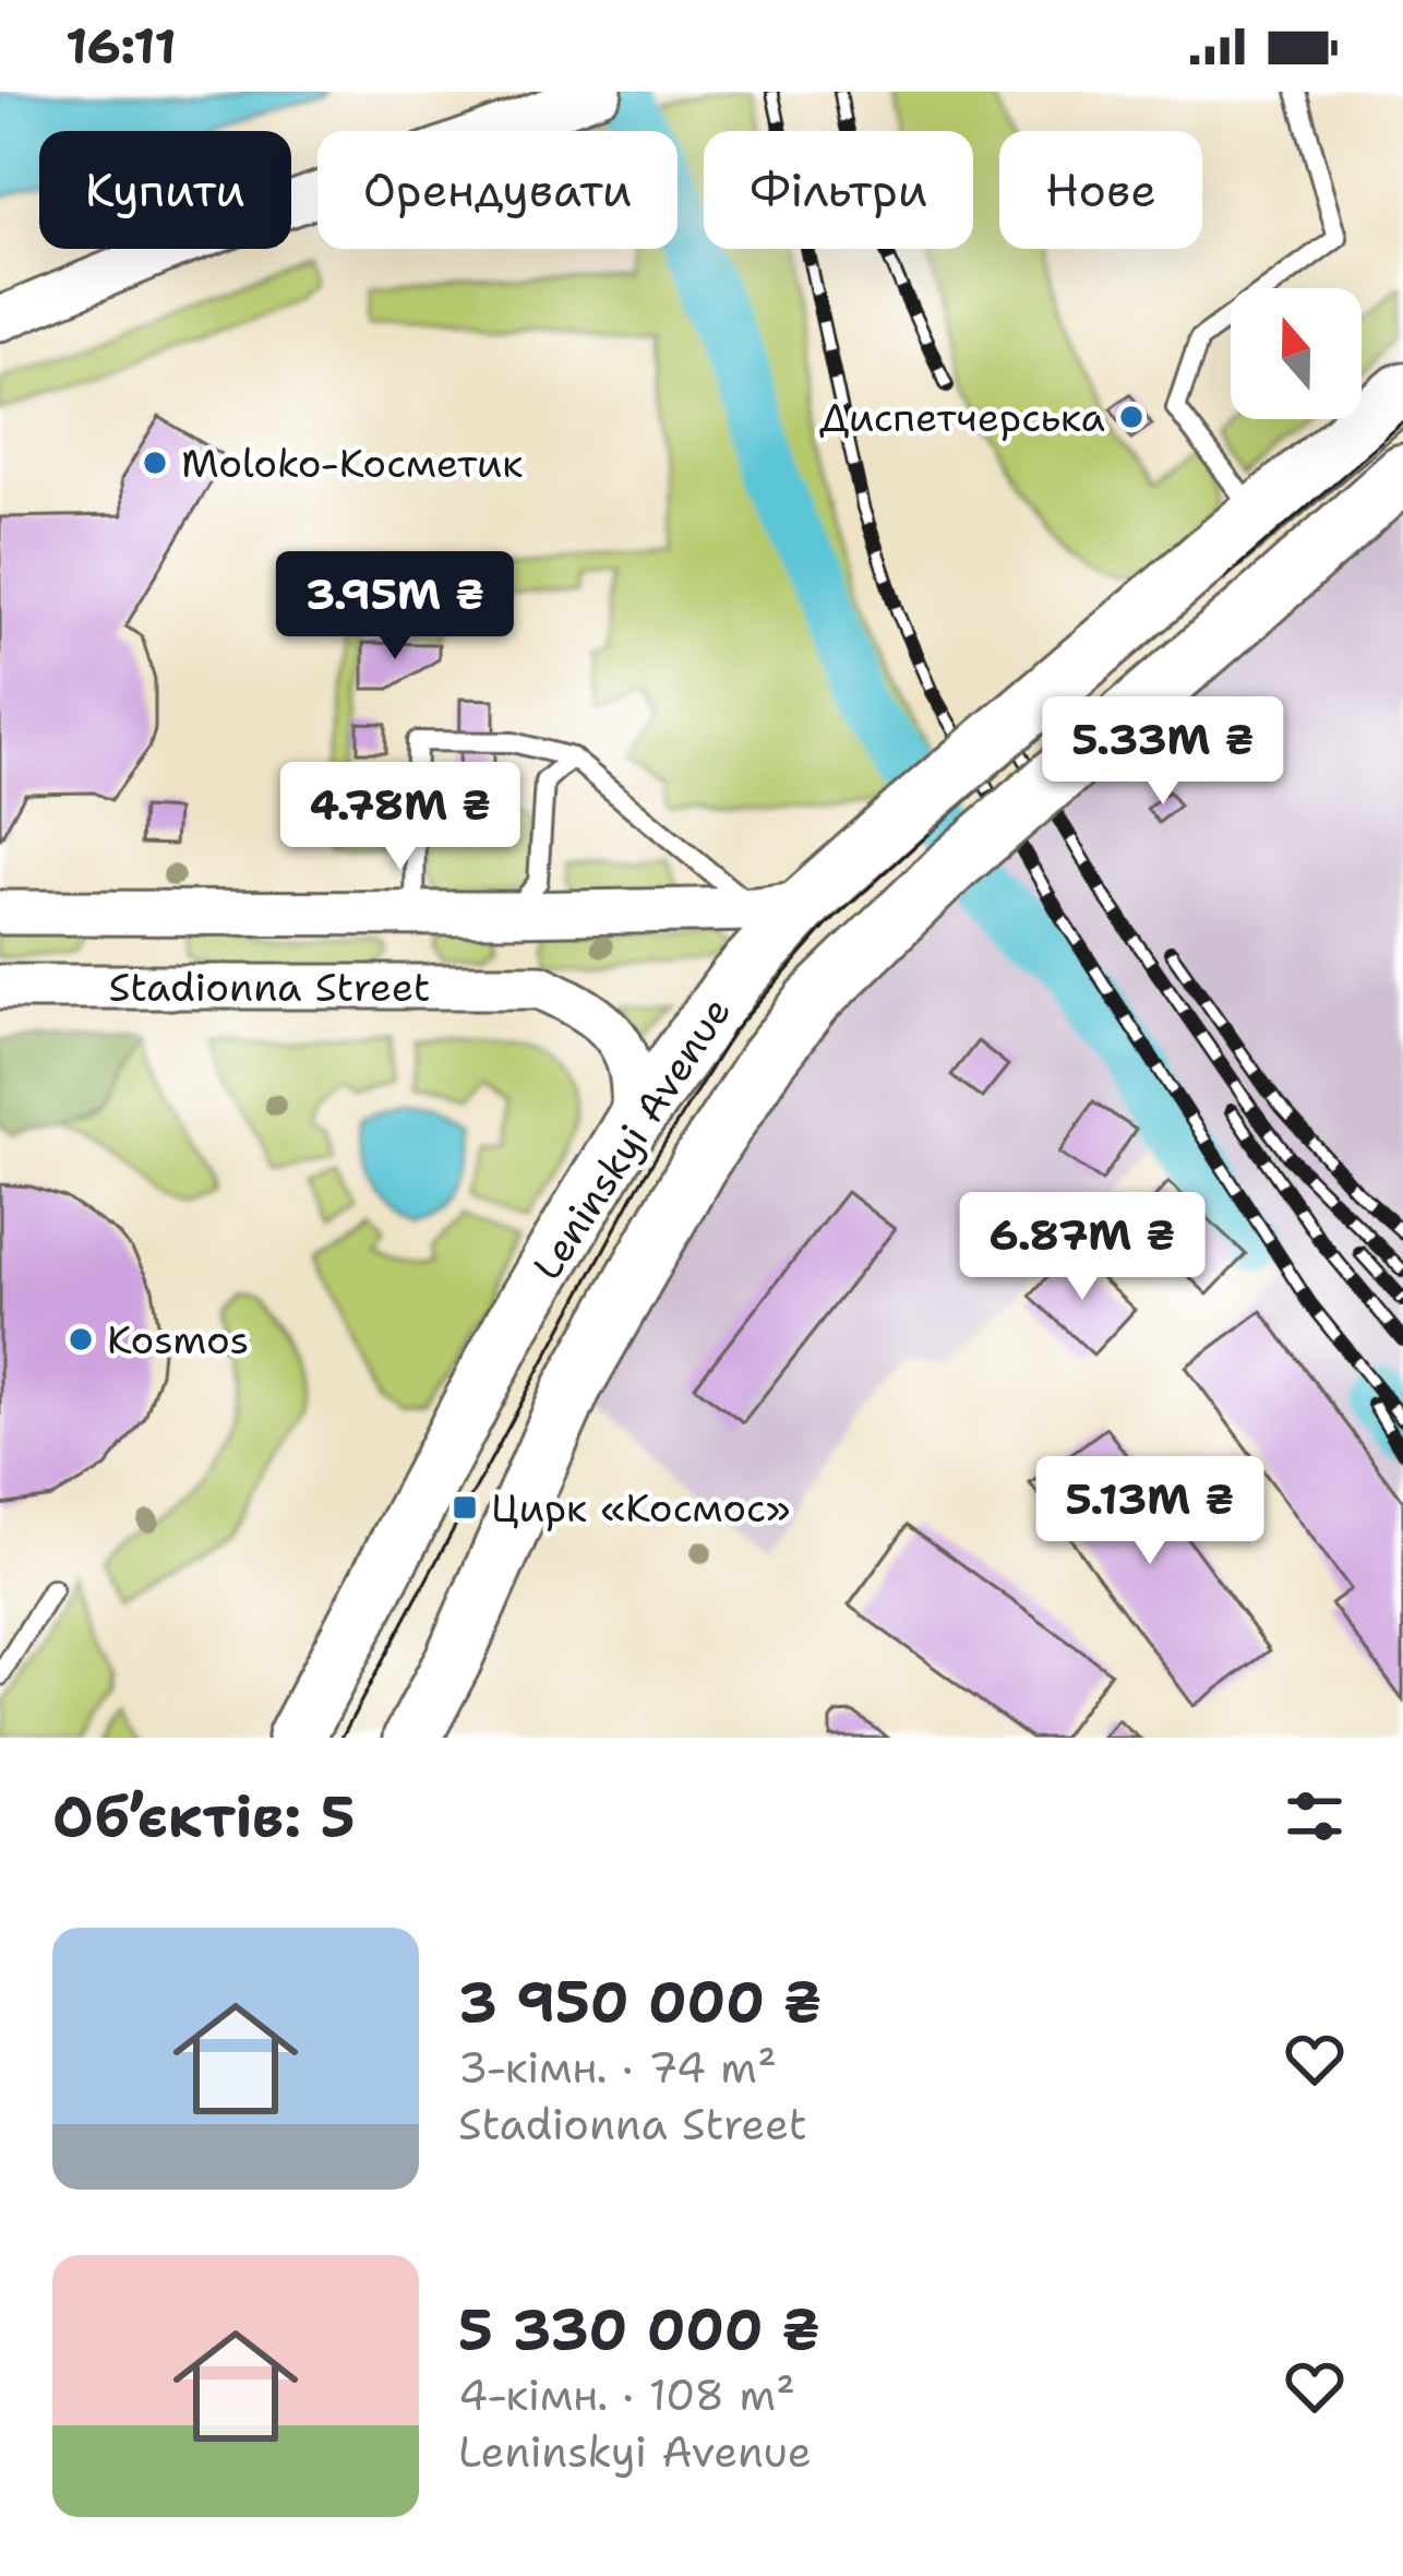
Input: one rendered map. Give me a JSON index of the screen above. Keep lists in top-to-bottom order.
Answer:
{
  "streets": {
    "main road": ["Leninskyi Avenue"],
    "street": ["Stadionna Street"]
  },
  "crossings": [
    ["Stadionna Street", "Leninskyi Avenue"]
  ],
  "places": {
    "other": ["Диспетчерська", "Moloko-Косметик", "Kosmos"],
    "transit": ["Цирк «Космос»"]
  },
  "north": "top",
  "page": {
    "status": "16:11",
    "chip": [
      "Купити",
      "Орендувати",
      "Фільтри",
      "Нове"
    ],
    "price": [
      "3.95M ₴",
      "5.33M ₴",
      "4.78M ₴",
      "6.87M ₴",
      "5.13M ₴"
    ],
    "heading": "Об’єктів: 5",
    "list": [
      {
        "name": "3 950 000 ₴",
        "note": "3-кімн. · 74 m² · Stadionna Street"
      },
      {
        "name": "5 330 000 ₴",
        "note": "4-кімн. · 108 m² · Leninskyi Avenue"
      }
    ]
  }
}
